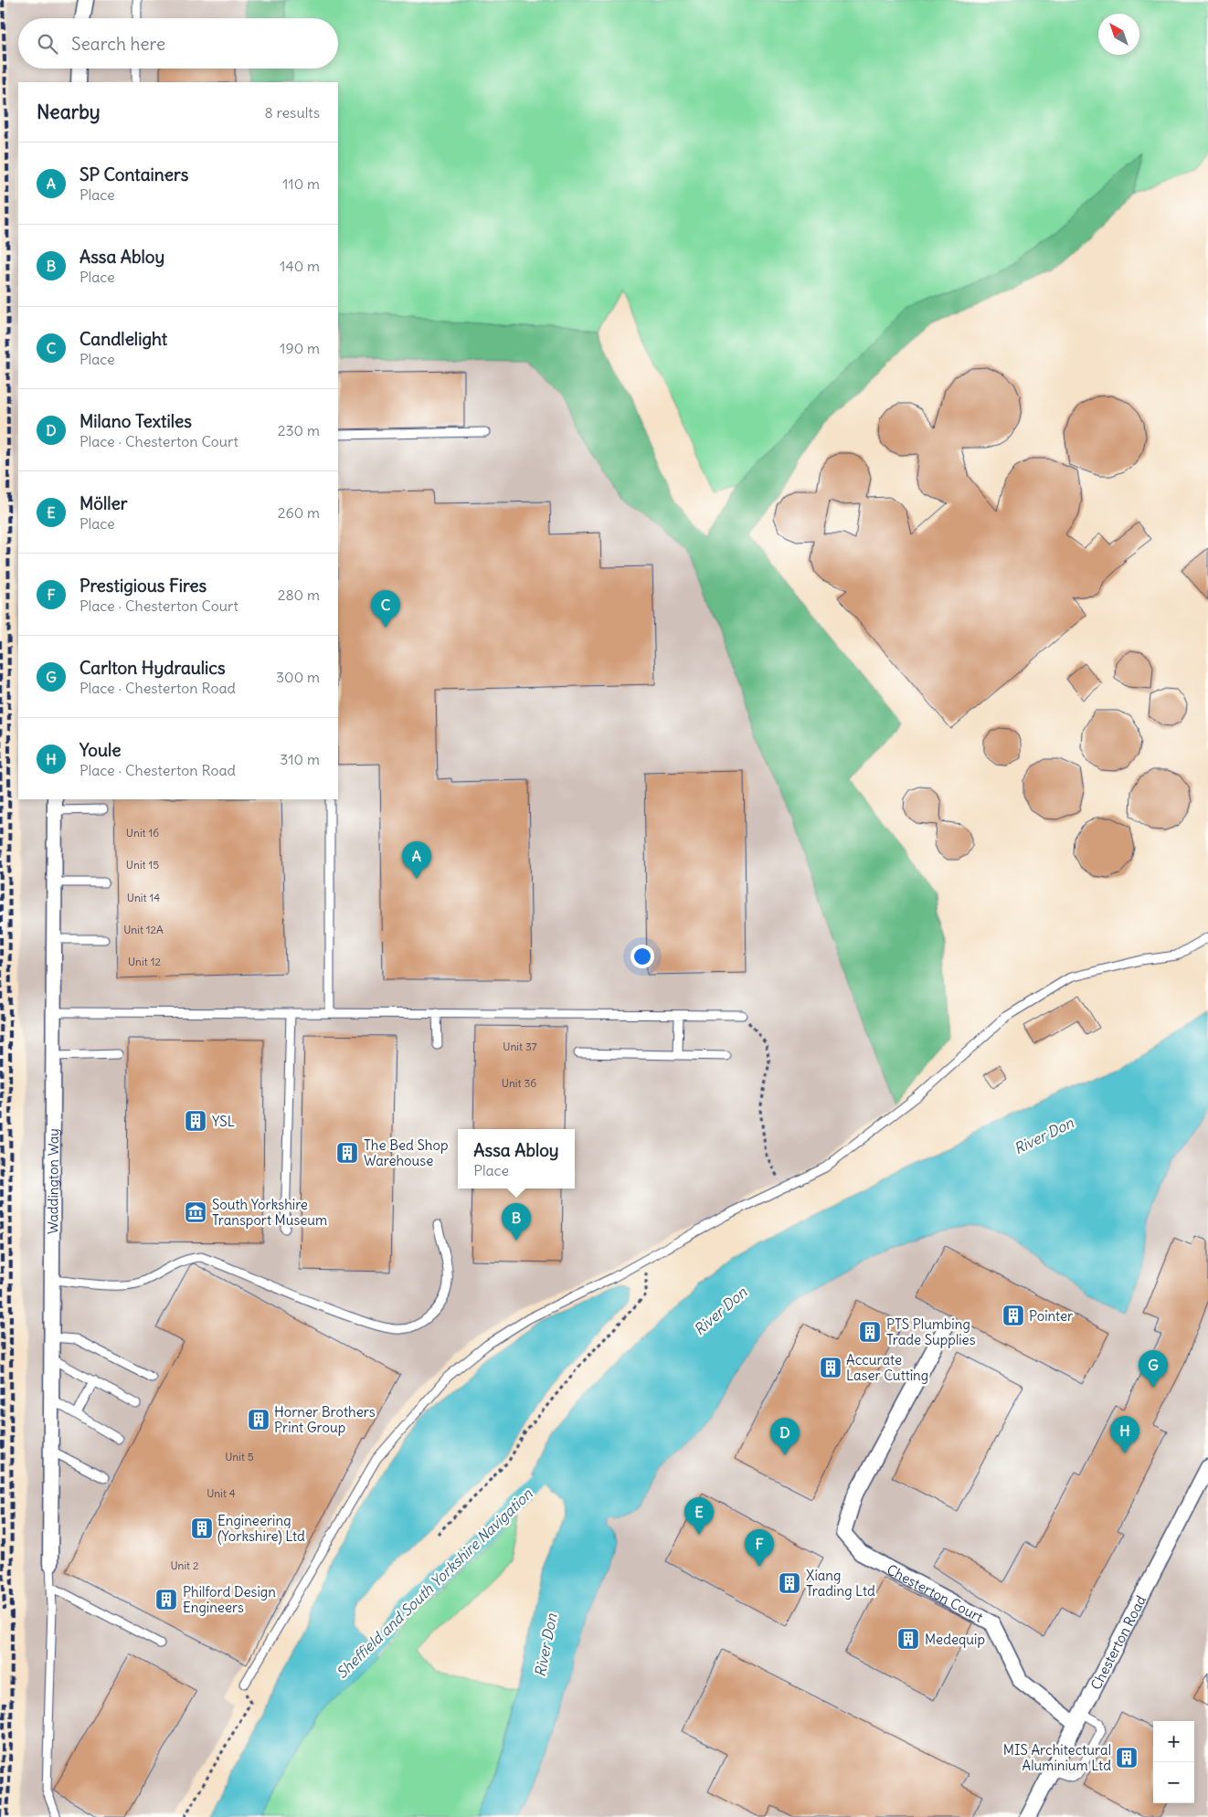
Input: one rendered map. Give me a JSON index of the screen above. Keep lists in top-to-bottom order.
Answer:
{
  "streets": {
    "street": ["Waddington Way", "Chesterton Court", "Chesterton Road"]
  },
  "crossings": [
    ["Chesterton Court", "Chesterton Road"]
  ],
  "water": ["River Don", "Sheffield and South Yorkshire Navigation"],
  "places": {
    "building": [
      "YSL",
      "The Bed Shop Warehouse",
      "Pointer",
      "PTS Plumbing Trade Supplies",
      "Accurate Laser Cutting",
      "Horner Brothers Print Group",
      "Engineering (Yorkshire) Ltd",
      "Xiang Trading Ltd",
      "Philford Design Engineers",
      "Medequip",
      "MIS Architectural Aluminium Ltd"
    ],
    "museum": ["South Yorkshire Transport Museum"]
  },
  "house_numbers": [
    "Unit 16",
    "Unit 15",
    "Unit 14",
    "Unit 12A",
    "Unit 12",
    "Unit 37",
    "Unit 36",
    "Unit 5",
    "Unit 4",
    "Unit 2"
  ],
  "north": "top left",
  "page": {
    "search": "Search here",
    "heading": ["Nearby", "8 results"],
    "list": [
      {
        "mark": "A",
        "name": "SP Containers",
        "note": "Place",
        "value": "110 m"
      },
      {
        "mark": "B",
        "name": "Assa Abloy",
        "note": "Place",
        "value": "140 m"
      },
      {
        "mark": "C",
        "name": "Candlelight",
        "note": "Place",
        "value": "190 m"
      },
      {
        "mark": "D",
        "name": "Milano Textiles",
        "note": "Place · Chesterton Court",
        "value": "230 m"
      },
      {
        "mark": "E",
        "name": "Möller",
        "note": "Place",
        "value": "260 m"
      },
      {
        "mark": "F",
        "name": "Prestigious Fires",
        "note": "Place · Chesterton Court",
        "value": "280 m"
      },
      {
        "mark": "G",
        "name": "Carlton Hydraulics",
        "note": "Place · Chesterton Road",
        "value": "300 m"
      },
      {
        "mark": "H",
        "name": "Youle",
        "note": "Place · Chesterton Road",
        "value": "310 m"
      }
    ],
    "pins": [
      "C",
      "A",
      "B",
      "G",
      "H",
      "D",
      "E",
      "F"
    ],
    "popup": ["Assa Abloy", "Place"],
    "map_buttons": ["+", "−"]
  }
}
